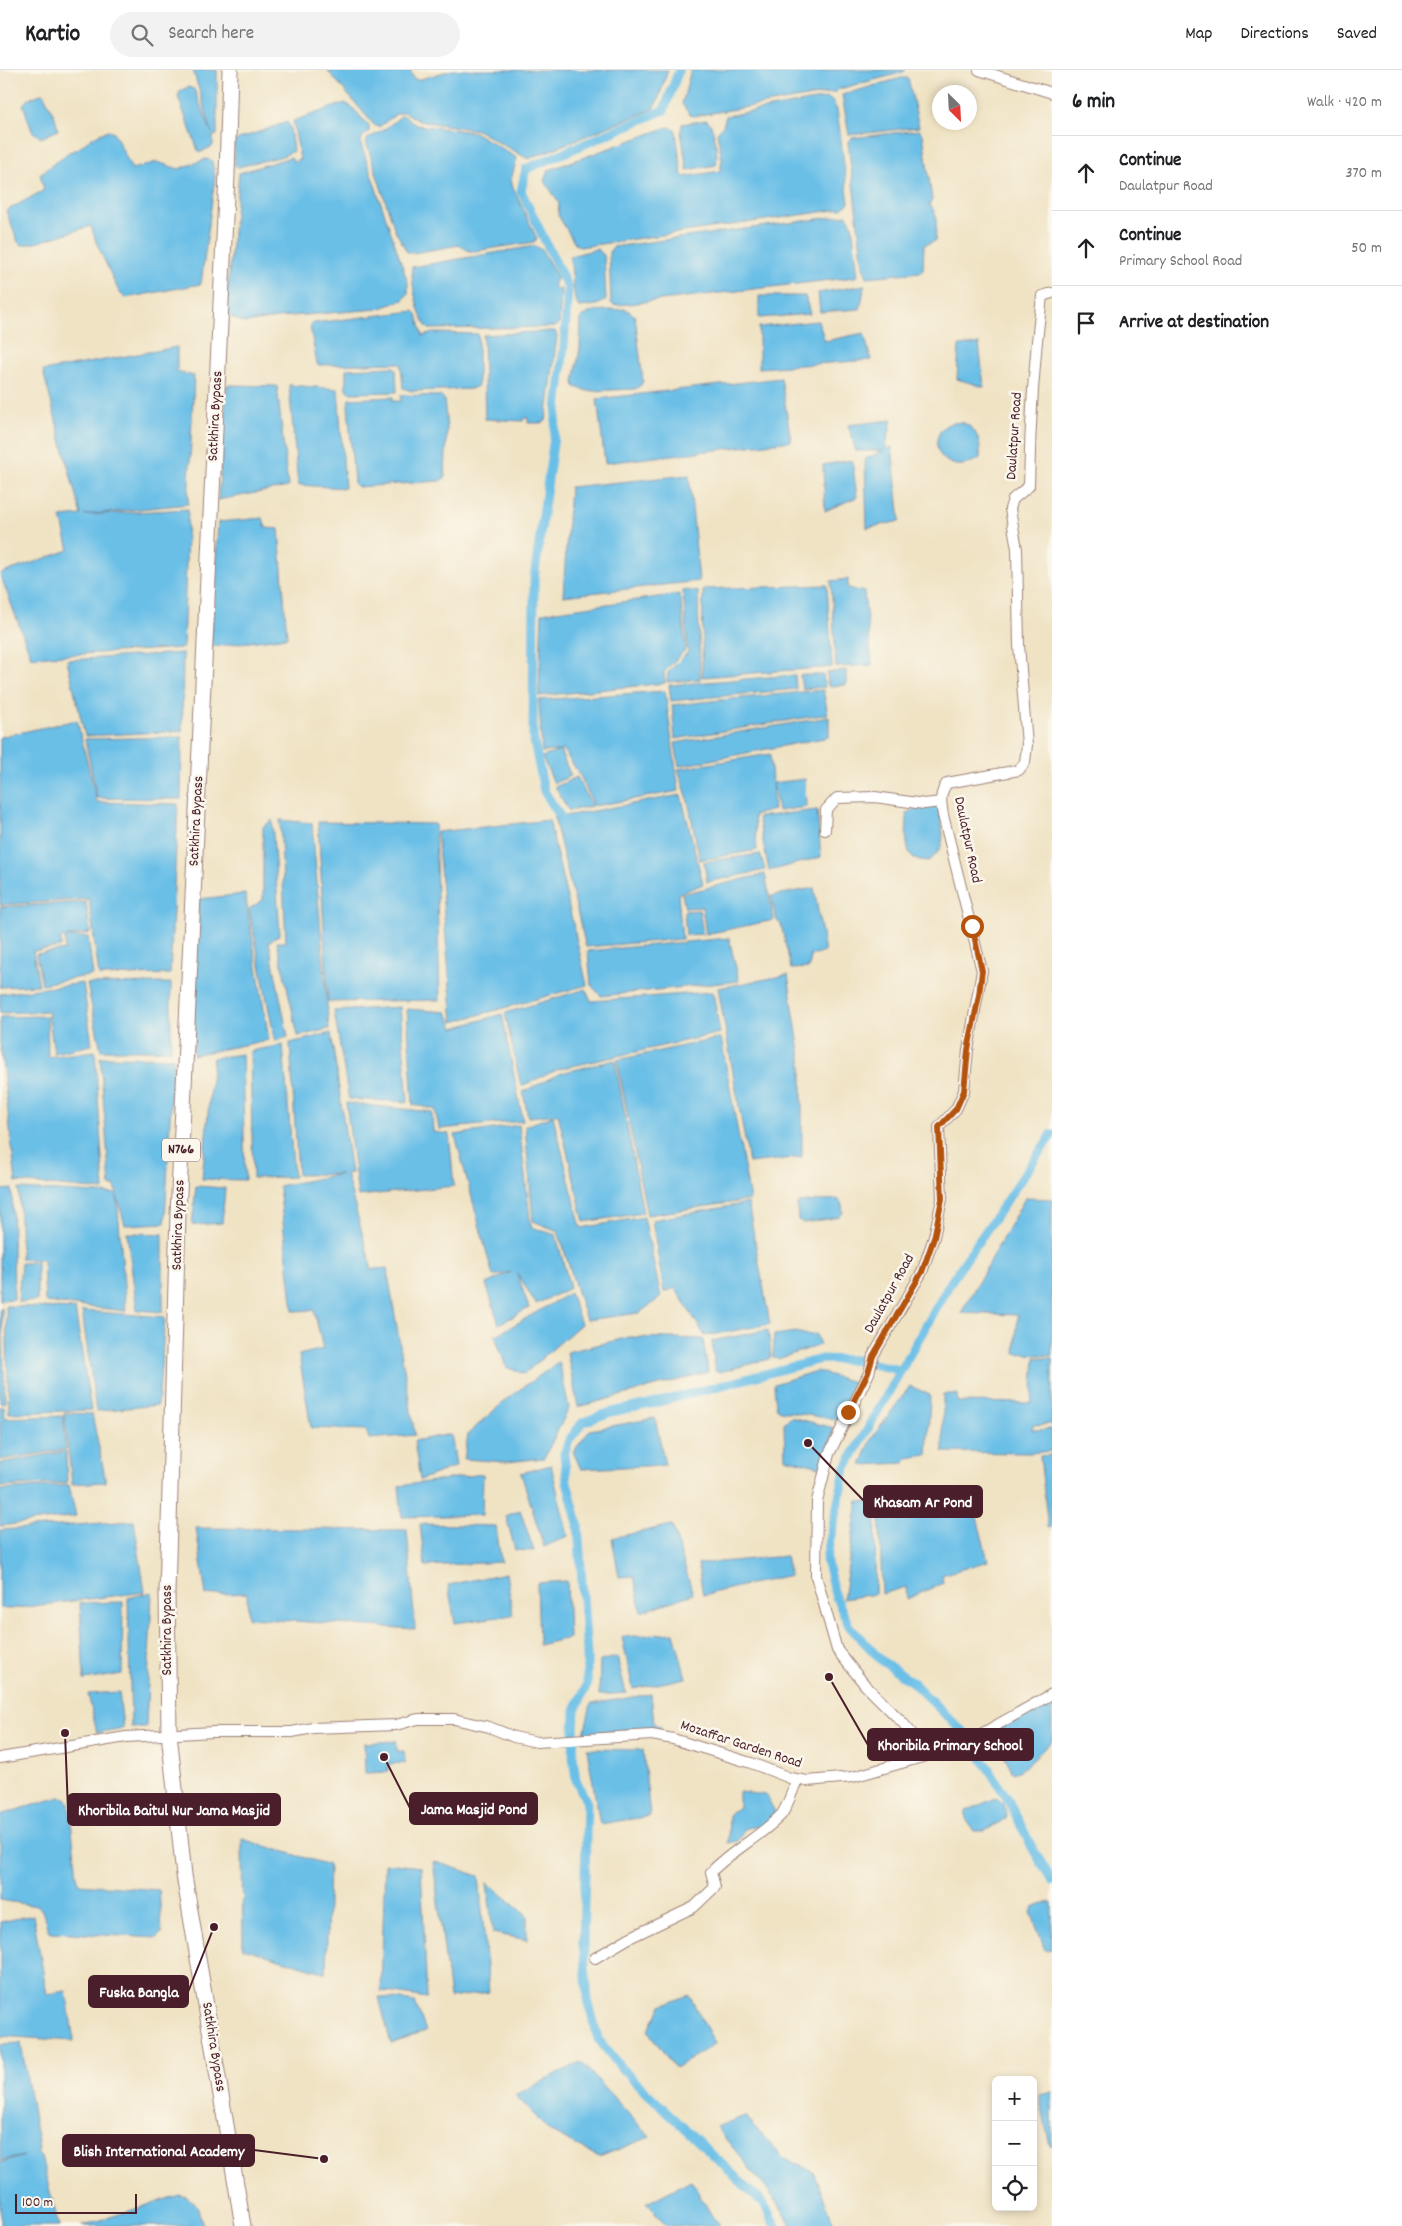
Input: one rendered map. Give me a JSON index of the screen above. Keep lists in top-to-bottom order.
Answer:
{
  "streets": {
    "highway": ["Satkhira Bypass", "N766"],
    "street": ["Daulatpur Road", "Mozaffar Garden Road"]
  },
  "crossings": [
    ["Satkhira Bypass", "Mozaffar Garden Road"],
    ["Daulatpur Road", "Mozaffar Garden Road"]
  ],
  "places": [
    "Khasam Ar Pond",
    "Khoribila Primary School",
    "Khoribila Baitul Nur Jama Masjid",
    "Jama Masjid Pond",
    "Fuska Bangla",
    "Blish International Academy"
  ],
  "scale_bar": "100 m",
  "north": "bottom right",
  "page": {
    "header": "Kartio",
    "search": "Search here",
    "nav": ["Map", "Directions", "Saved"],
    "heading": ["6 min", "Walk · 420 m"],
    "list": [
      ["Continue", "Daulatpur Road", "370 m"],
      ["Continue", "Primary School Road", "50 m"],
      "Arrive at destination"
    ],
    "map_buttons": ["+", "−"],
    "scale": "100 m"
  }
}
